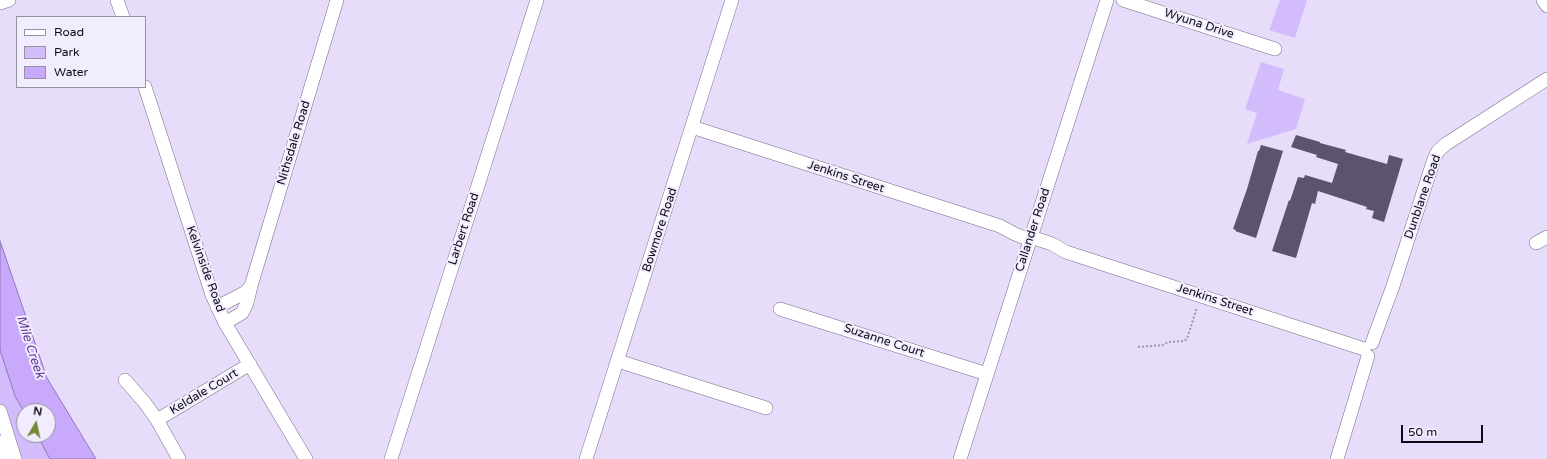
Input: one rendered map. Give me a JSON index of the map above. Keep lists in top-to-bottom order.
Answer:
{
  "streets": {
    "street": [
      "Wyuna Drive",
      "Nithsdale Road",
      "Jenkins Street",
      "Dunblane Road",
      "Larbert Road",
      "Bowmore Road",
      "Callander Road",
      "Kelvinside Road",
      "Suzanne Court",
      "Keldale Court"
    ]
  },
  "crossings": [
    ["Nithsdale Road", "Kelvinside Road"],
    ["Jenkins Street", "Dunblane Road"],
    ["Jenkins Street", "Bowmore Road"],
    ["Jenkins Street", "Callander Road"],
    ["Callander Road", "Suzanne Court"],
    ["Kelvinside Road", "Keldale Court"]
  ],
  "water": ["Mile Creek"],
  "legend": ["Road", "Park", "Water"],
  "scale_bar": "50 m",
  "north": "top"
}
